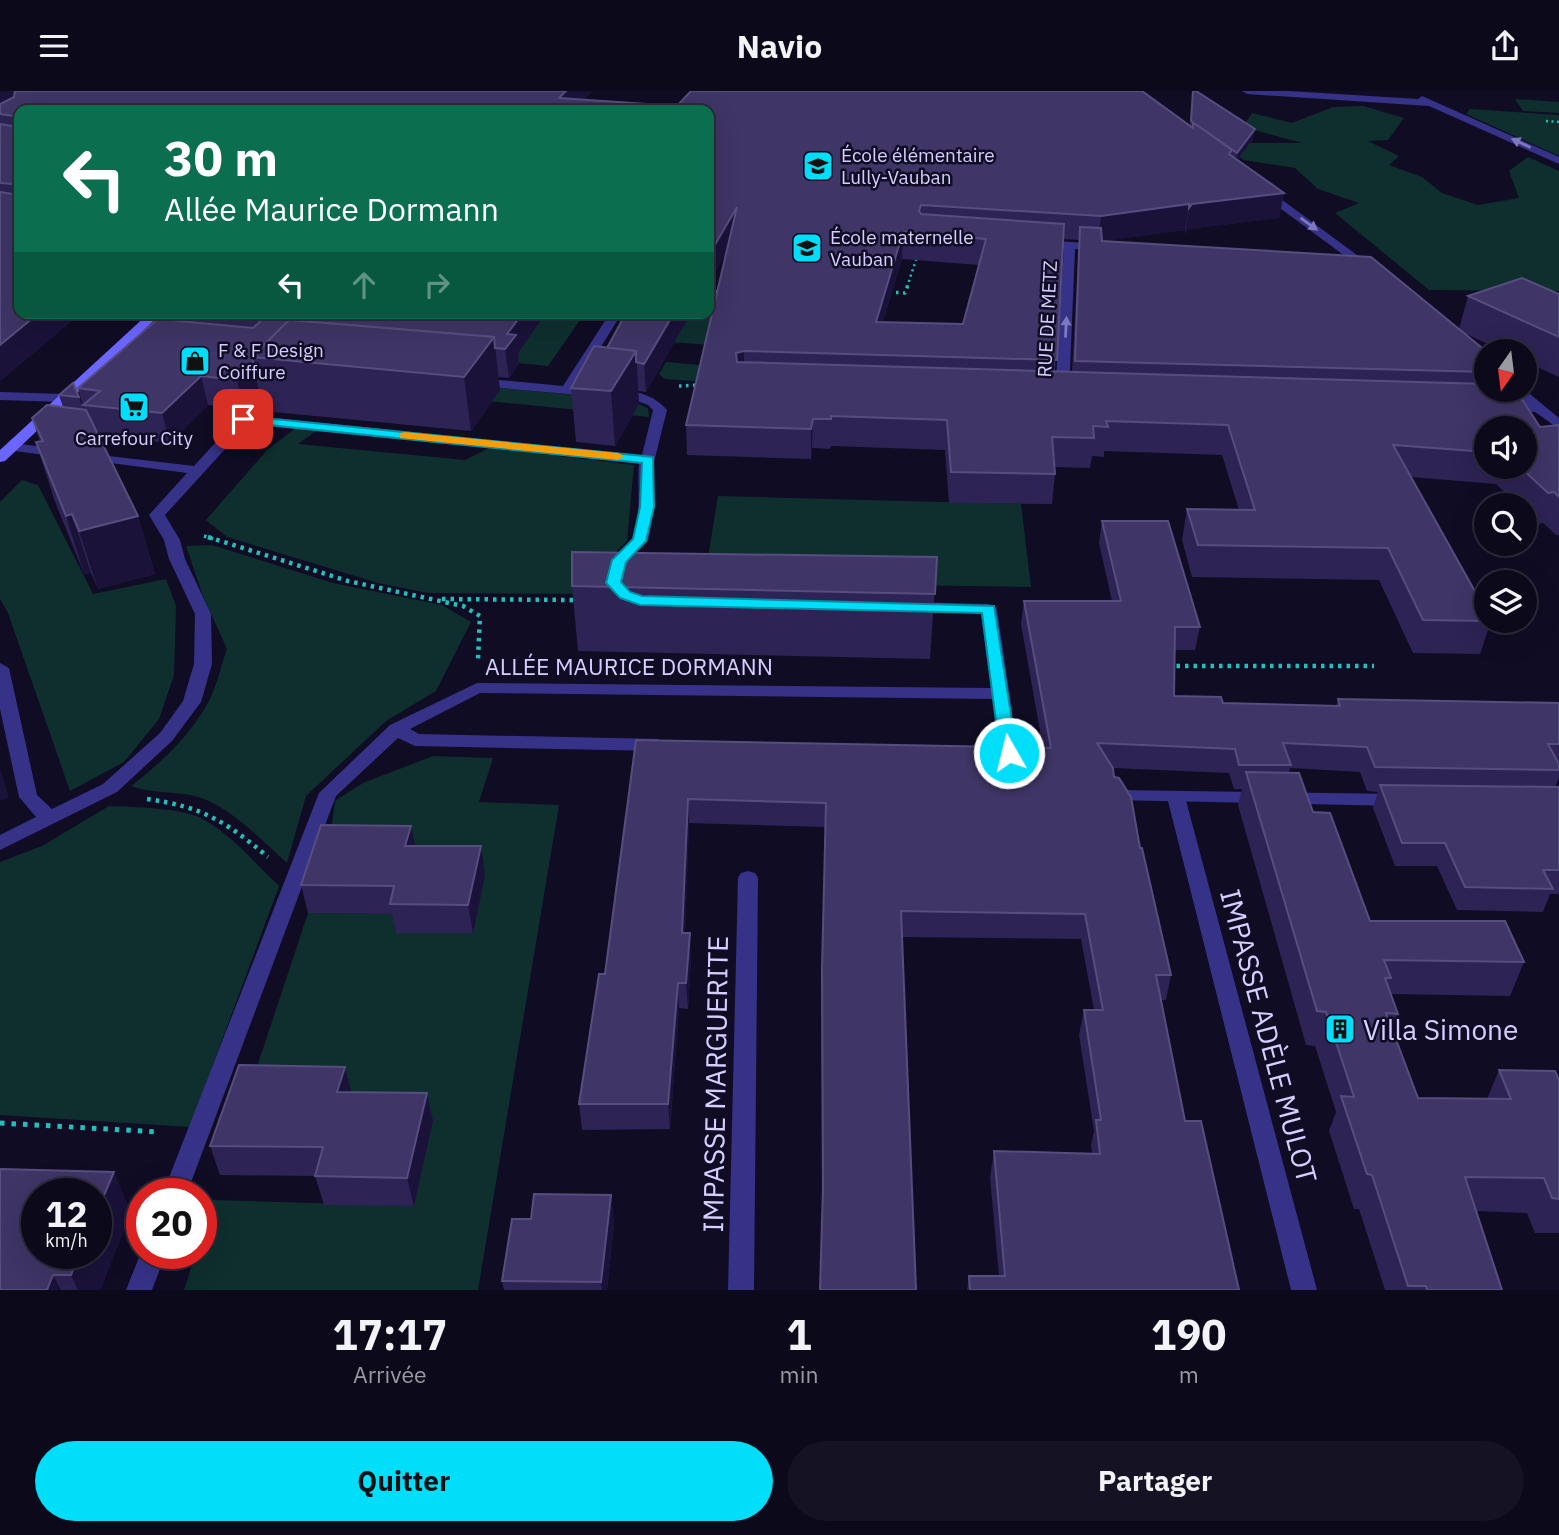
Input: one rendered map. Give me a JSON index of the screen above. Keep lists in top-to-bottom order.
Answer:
{
  "streets": {
    "street": [
      "RUE DE METZ",
      "ALLÉE MAURICE DORMANN",
      "IMPASSE ADÈLE MULOT",
      "IMPASSE MARGUERITE"
    ]
  },
  "one_way": ["RUE DE METZ"],
  "places": {
    "school or university": ["École élémentaire Lully-Vauban", "École maternelle Vauban"],
    "shop": ["F & F Design Coiffure"],
    "supermarket": ["Carrefour City"],
    "building": ["Villa Simone"]
  },
  "north": "bottom",
  "page": {
    "header": "Navio",
    "turn": ["30 m", "Allée Maurice Dormann"],
    "speed": "12 km/h",
    "limit": "20",
    "eta": [
      "17:17",
      "Arrivée",
      "1",
      "min",
      "190",
      "m"
    ],
    "buttons": ["Quitter", "Partager"]
  }
}
